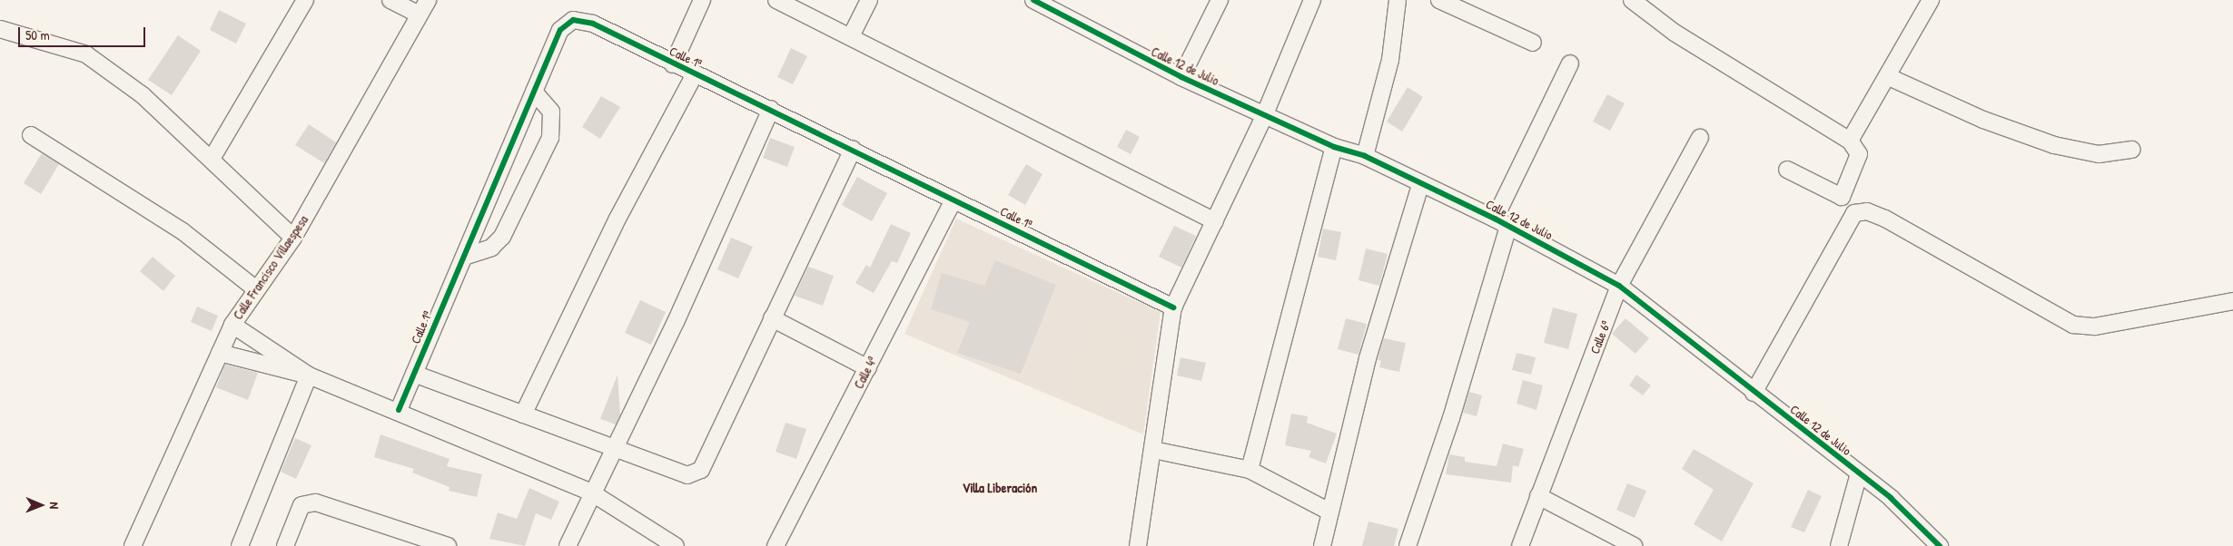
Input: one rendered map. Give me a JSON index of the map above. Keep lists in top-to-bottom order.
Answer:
{
  "streets": {
    "street": [
      "Calle 1ª",
      "Calle 12 de Julio",
      "Calle Francisco Villaespesa",
      "Calle 6ª",
      "Calle 4ª"
    ]
  },
  "crossings": [
    ["Calle 1ª", "Calle 4ª"],
    ["Calle 12 de Julio", "Calle 6ª"]
  ],
  "districts": ["Villa Liberación"],
  "scale_bar": "50 m",
  "north": "right"
}
